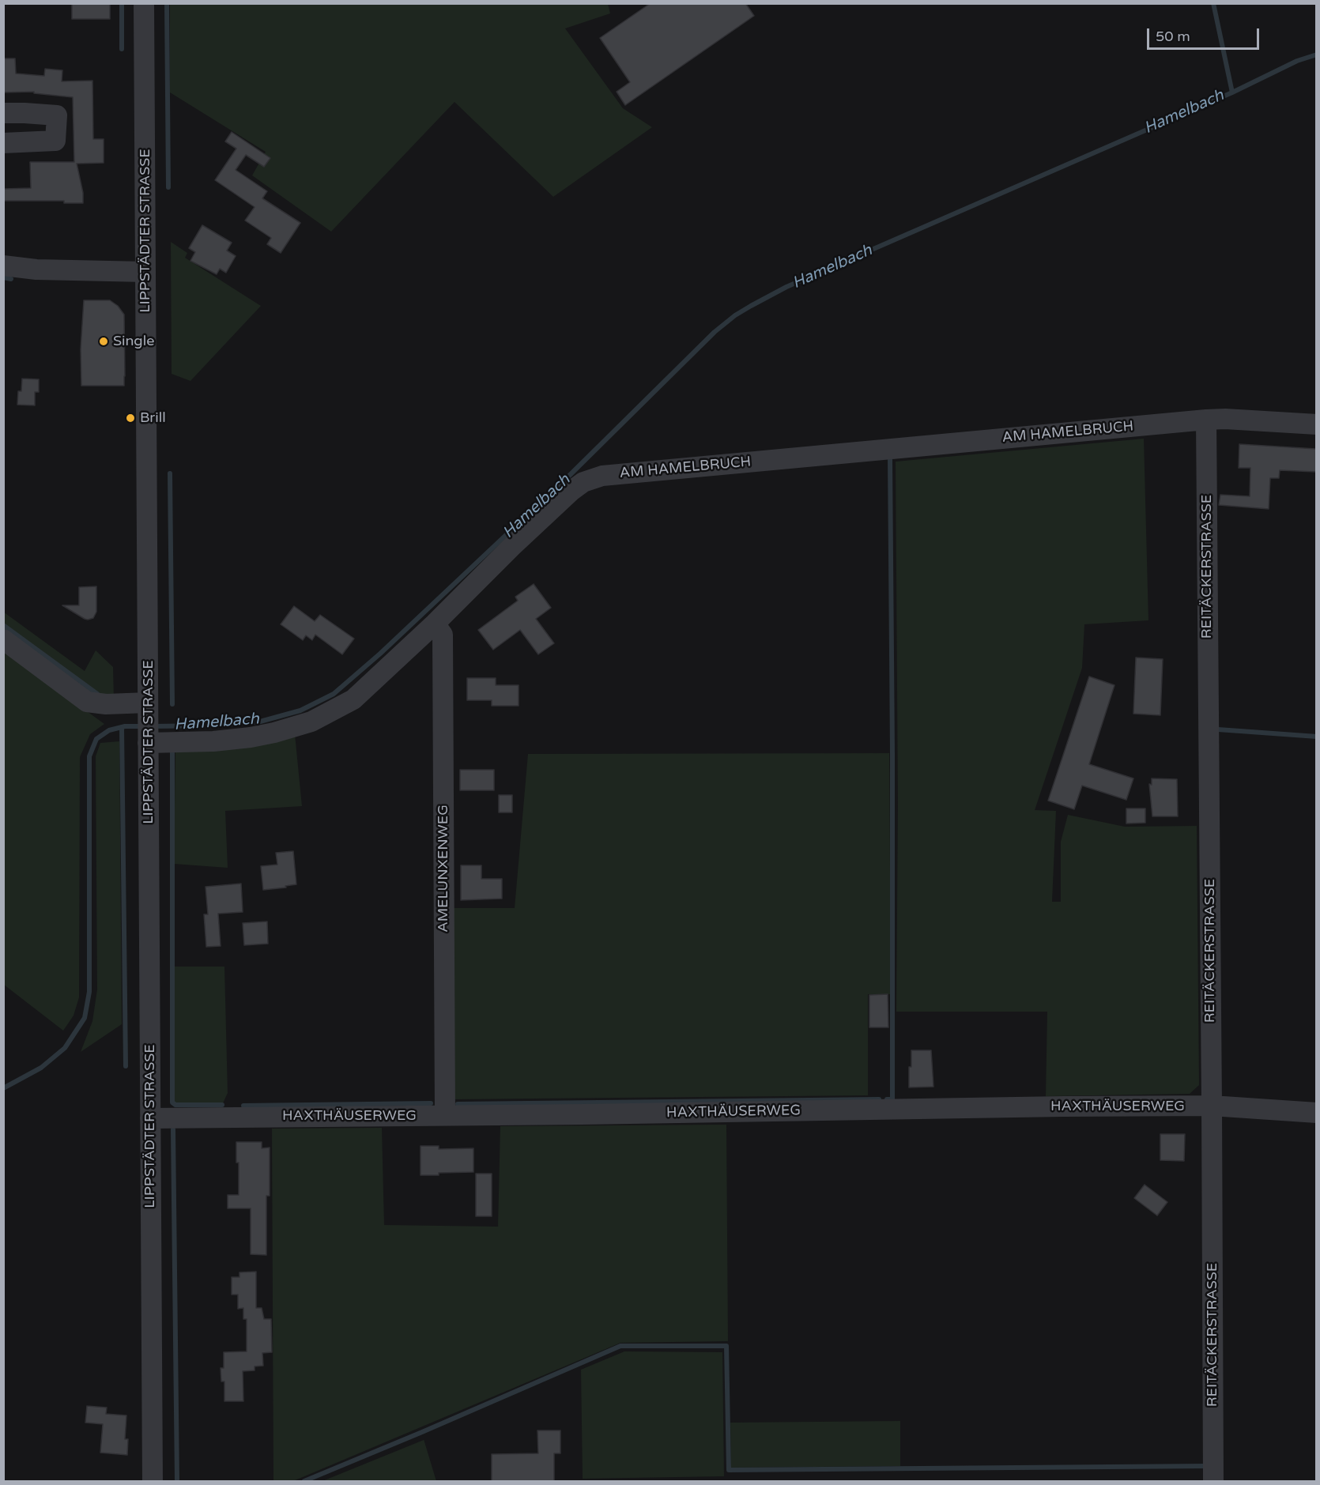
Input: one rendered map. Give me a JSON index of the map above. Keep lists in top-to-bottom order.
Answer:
{
  "streets": {
    "street": [
      "LIPPSTÄDTER STRASSE",
      "AM HAMELBRUCH",
      "REITÄCKERSTRASSE",
      "AMELUNXENWEG",
      "HAXTHÄUSERWEG"
    ]
  },
  "crossings": [
    ["LIPPSTÄDTER STRASSE", "AM HAMELBRUCH"],
    ["LIPPSTÄDTER STRASSE", "HAXTHÄUSERWEG"],
    ["AM HAMELBRUCH", "REITÄCKERSTRASSE"],
    ["AM HAMELBRUCH", "AMELUNXENWEG"],
    ["REITÄCKERSTRASSE", "HAXTHÄUSERWEG"],
    ["AMELUNXENWEG", "HAXTHÄUSERWEG"]
  ],
  "water": ["Hamelbach"],
  "places": ["Single", "Brill"],
  "scale_bar": "50 m"
}
